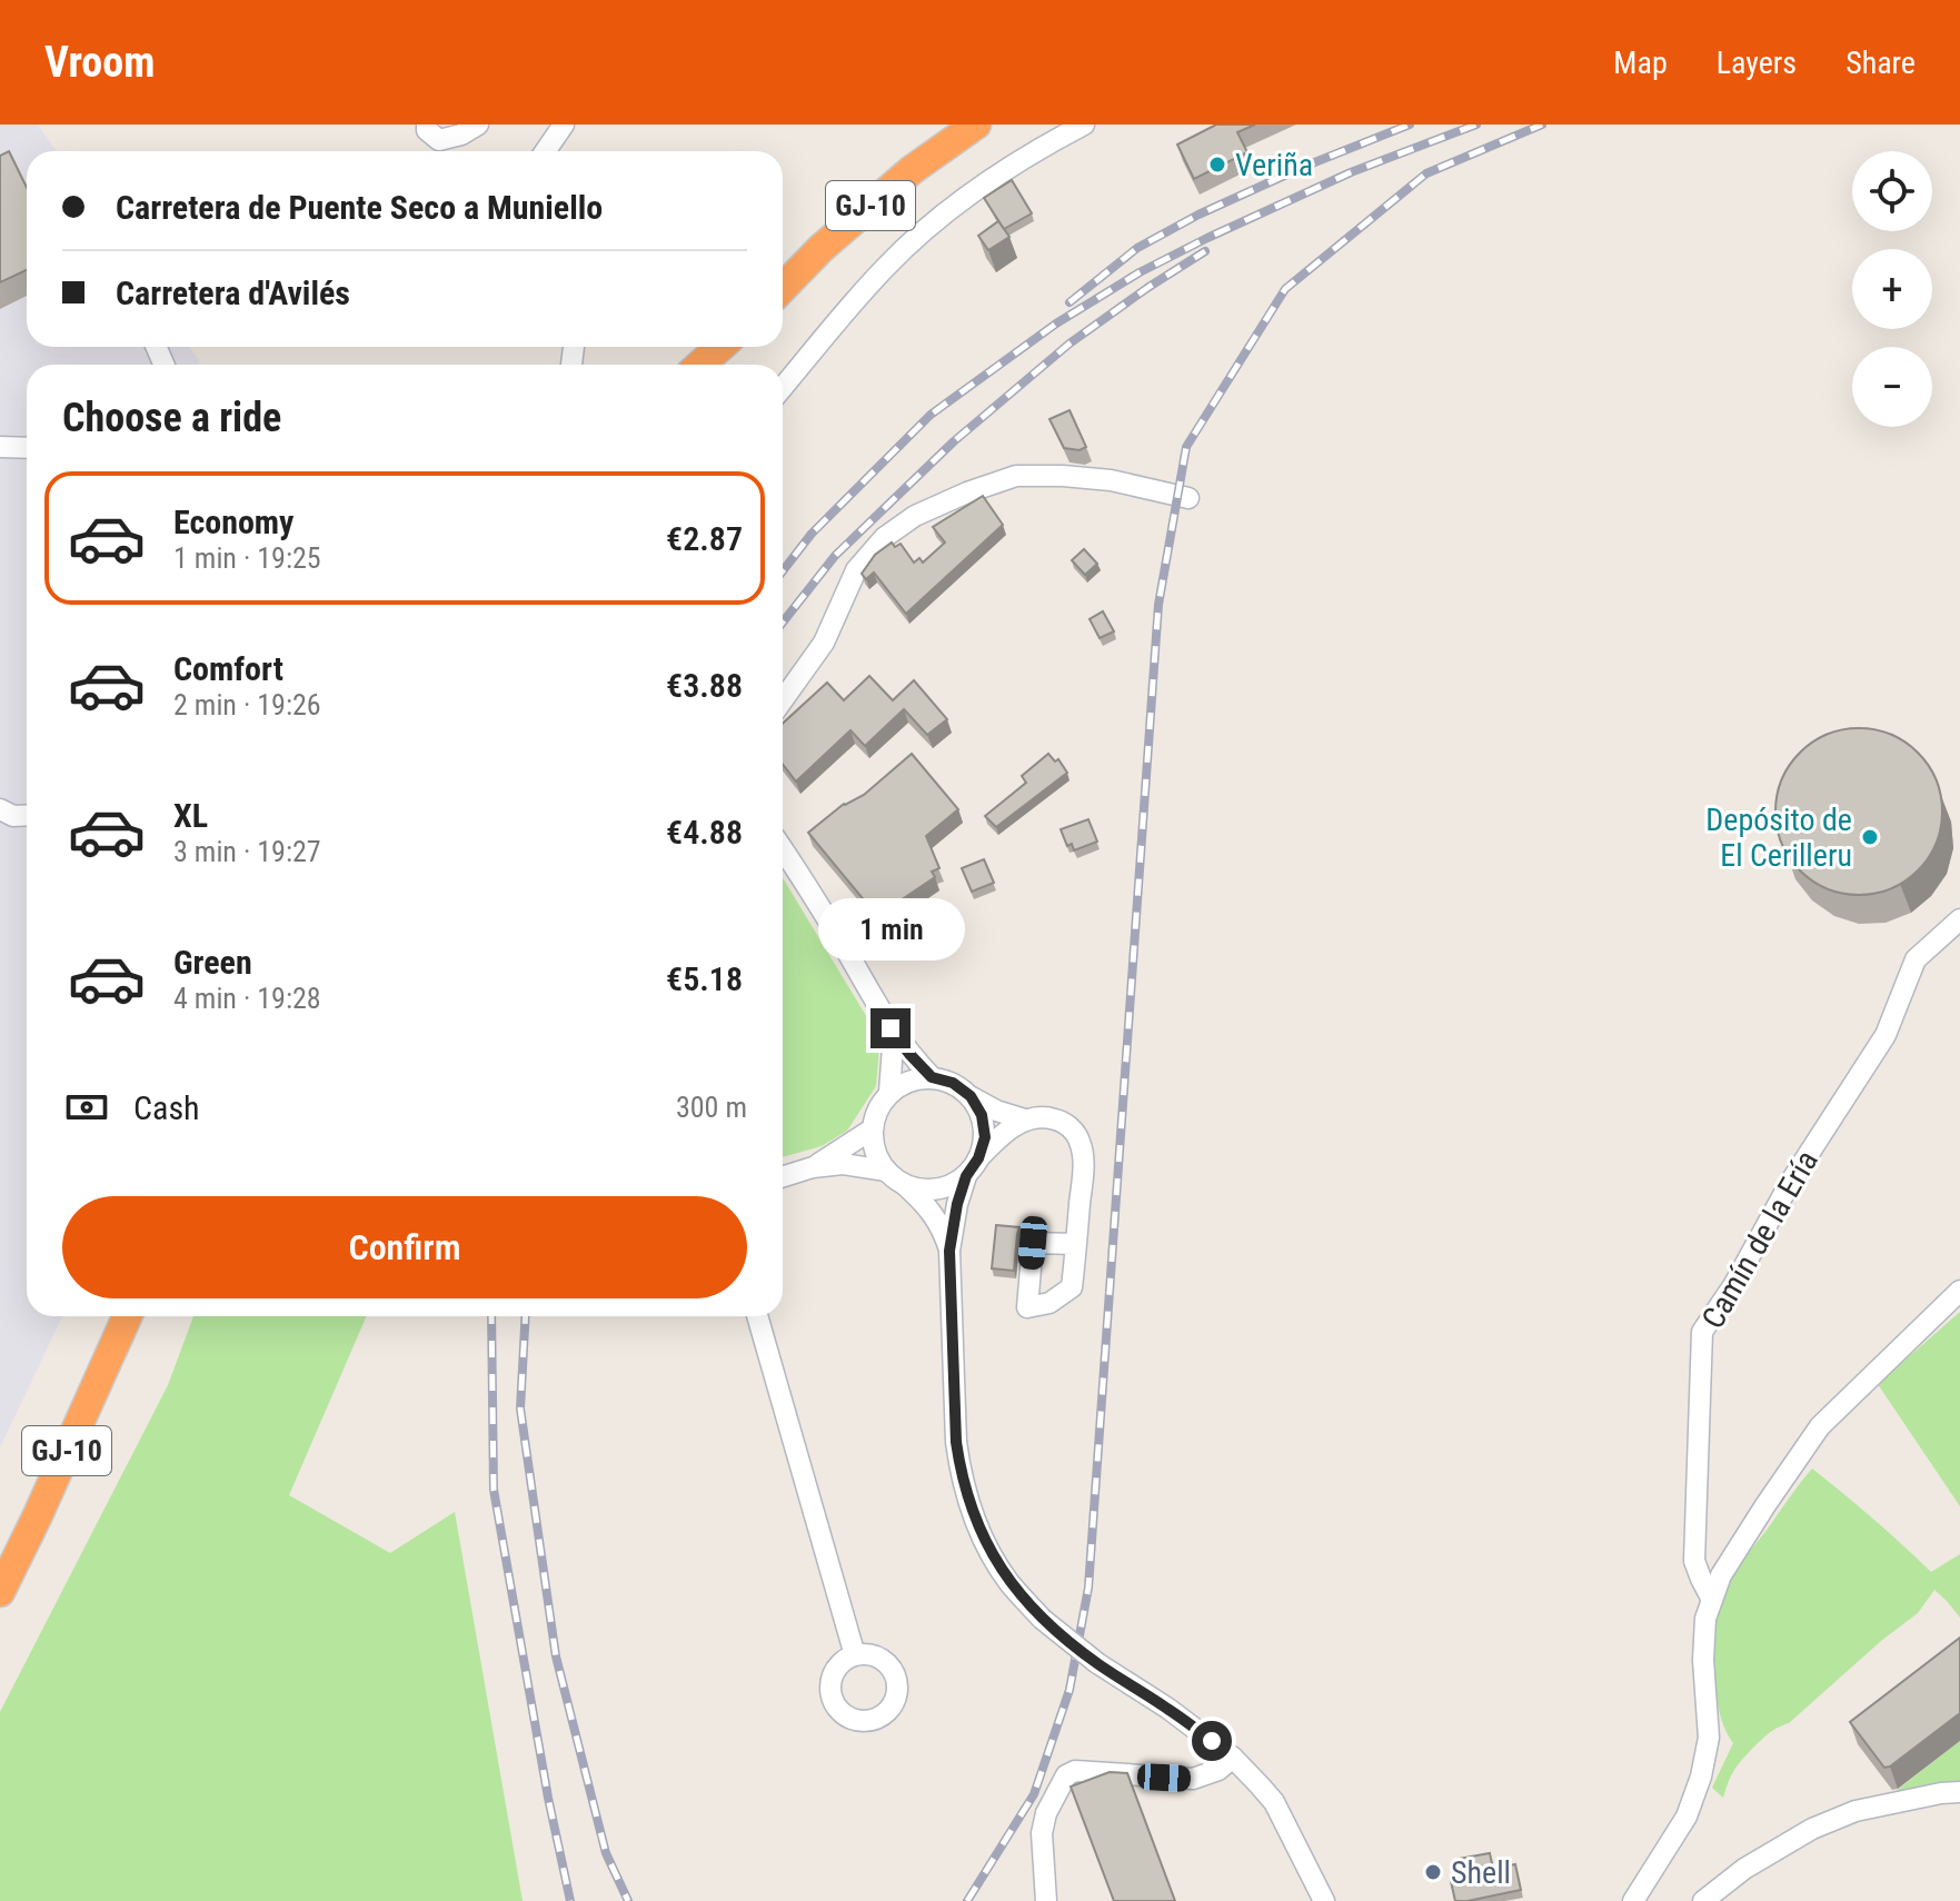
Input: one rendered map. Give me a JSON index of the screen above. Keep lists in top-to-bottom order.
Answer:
{
  "streets": {
    "highway": ["GJ-10"],
    "street": ["Camín de la Ería"]
  },
  "places": ["Veriña", "Depósito de El Cerilleru", "Shell"],
  "page": {
    "header": "Vroom",
    "nav": ["Map", "Layers", "Share"],
    "map_buttons": ["+", "−"],
    "banner": ["Carretera de Puente Seco a Muniello", "Carretera d'Avilés"],
    "heading": "Choose a ride",
    "list": [
      {
        "name": "Economy",
        "note": "1 min · 19:25",
        "value": "€2.87"
      },
      {
        "name": "Comfort",
        "note": "2 min · 19:26",
        "value": "€3.88"
      },
      {
        "name": "XL",
        "note": "3 min · 19:27",
        "value": "€4.88"
      },
      {
        "name": "Green",
        "note": "4 min · 19:28",
        "value": "€5.18"
      }
    ],
    "bubble": "1 min",
    "pay": ["Cash", "300 m"],
    "buttons": "Confirm"
  }
}
